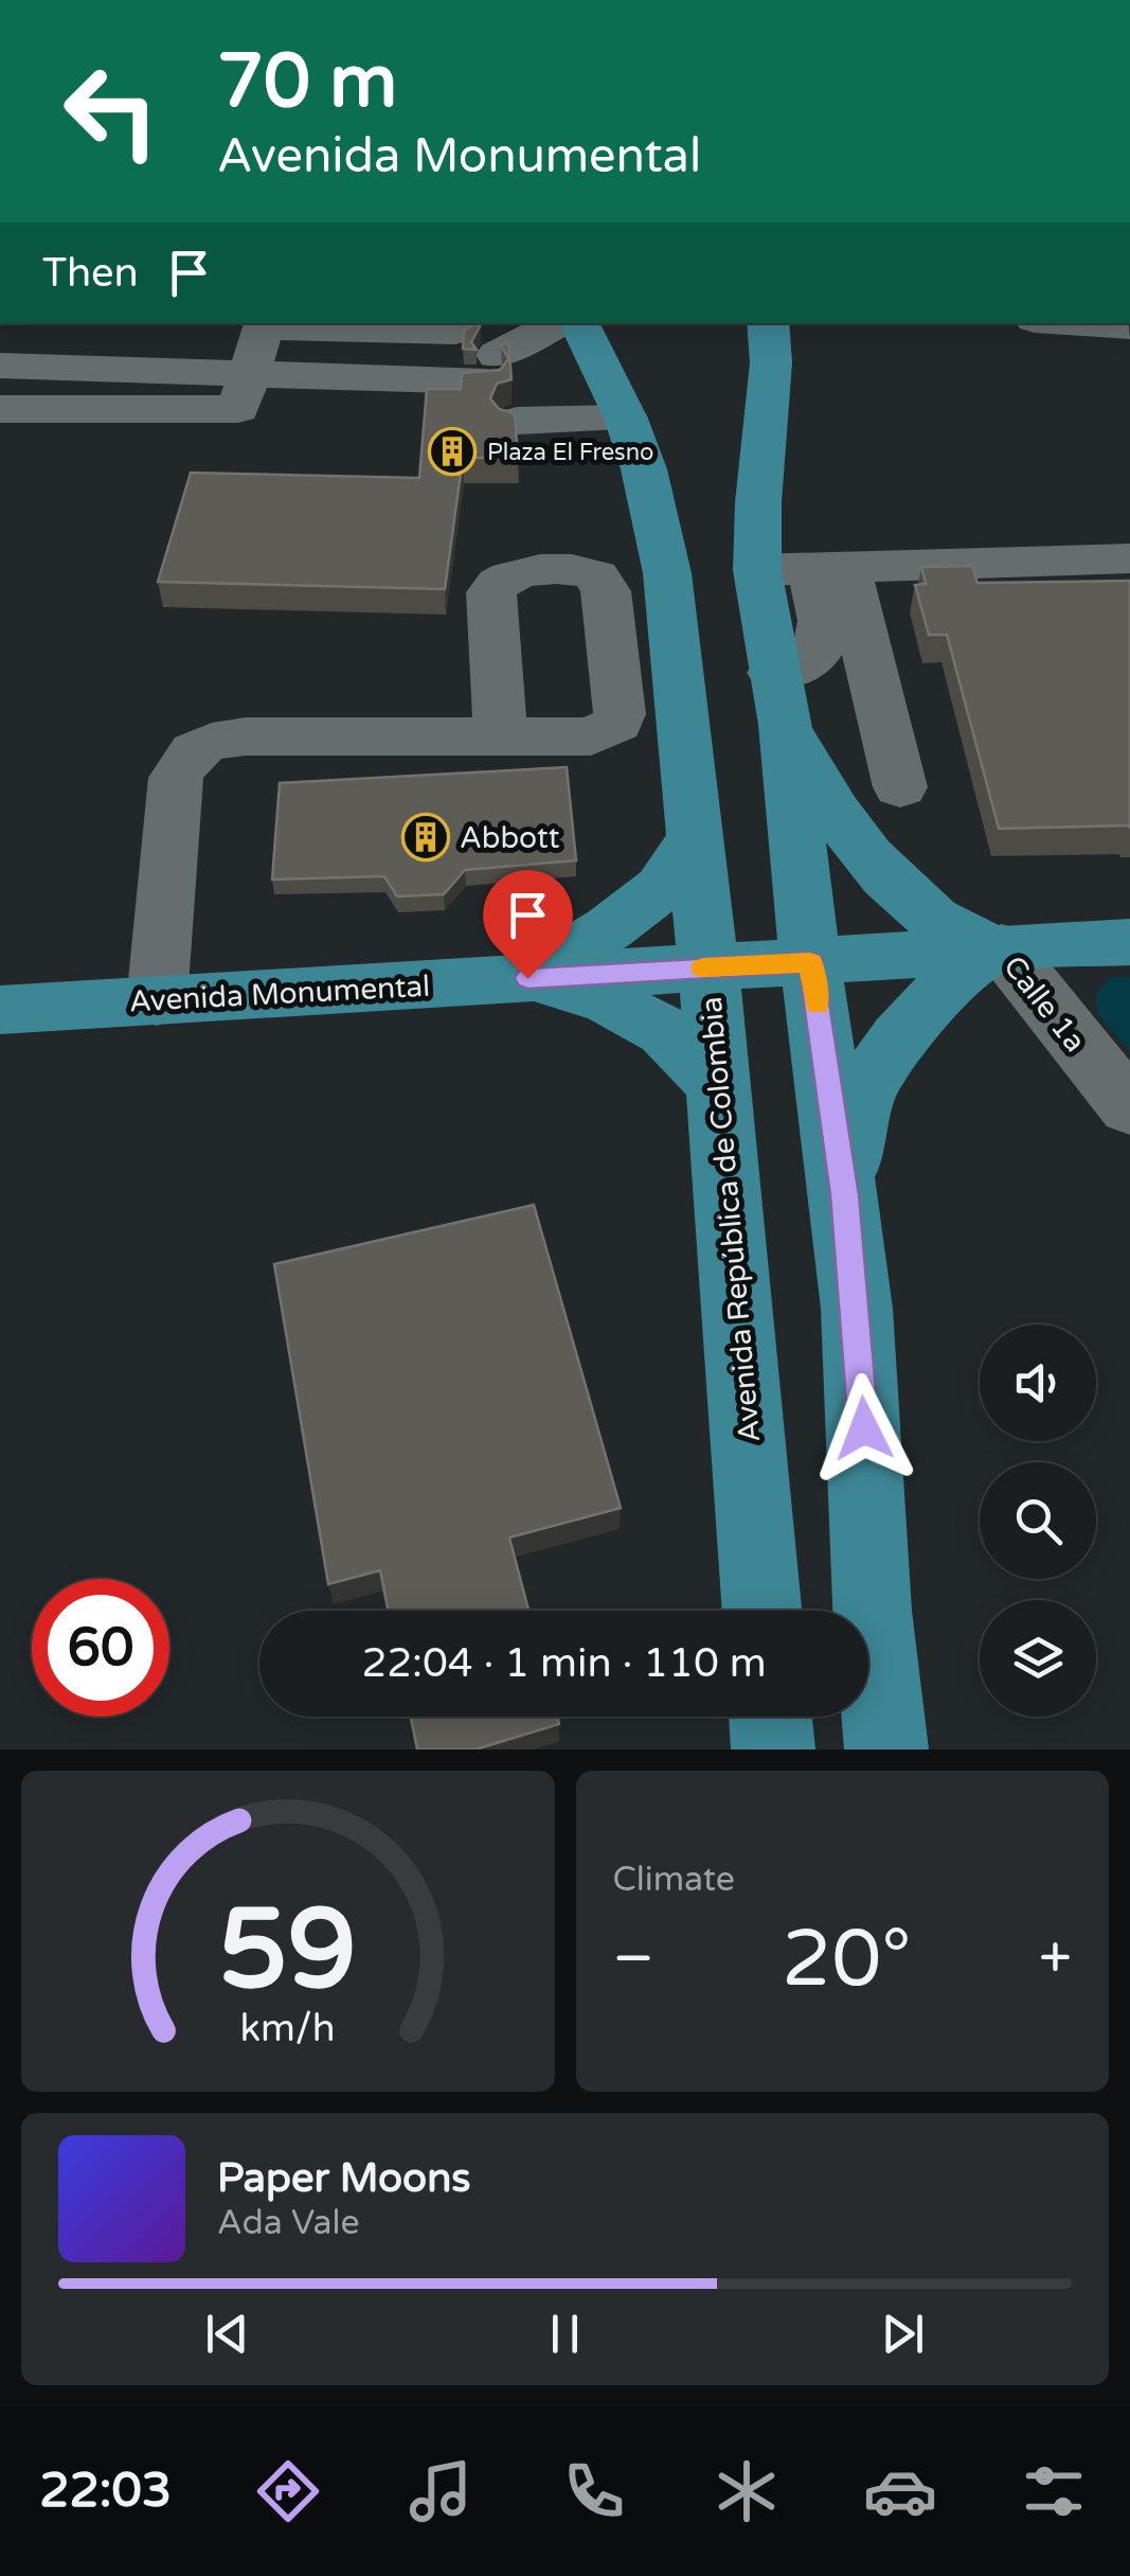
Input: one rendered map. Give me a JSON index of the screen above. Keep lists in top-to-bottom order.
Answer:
{
  "streets": {
    "main road": ["Avenida Monumental", "Avenida República de Colombia"],
    "street": ["Calle 1a"]
  },
  "crossings": [
    ["Avenida Monumental", "Calle 1a"],
    ["Avenida Monumental", "Avenida República de Colombia"]
  ],
  "places": {
    "building": ["Plaza El Fresno", "Abbott"]
  },
  "page": {
    "turn": ["70 m", "Avenida Monumental"],
    "then": "Then",
    "limit": "60",
    "trip": "22:04 · 1 min · 110 m",
    "tile": "Climate",
    "heat": ["−", "20°", "+"],
    "song": ["Paper Moons", "Ada Vale"],
    "tabs": "22:03",
    "gauge": ["59", "km/h"]
  }
}
